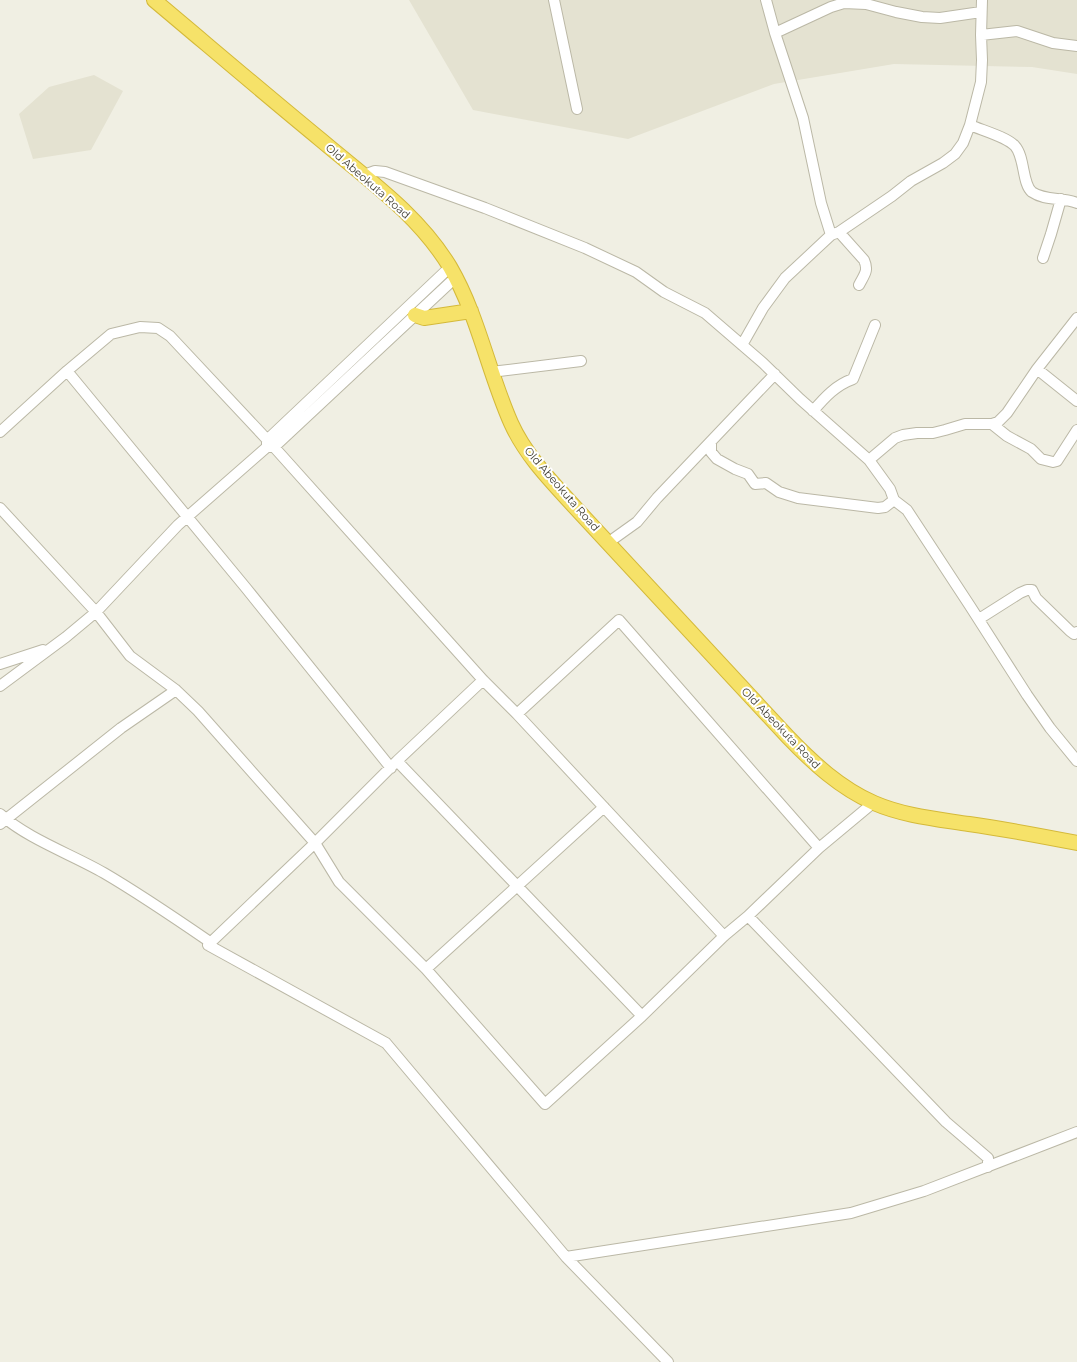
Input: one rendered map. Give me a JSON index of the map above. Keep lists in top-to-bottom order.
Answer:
{
  "streets": {
    "highway": ["Old Abeokuta Road"]
  }
}
